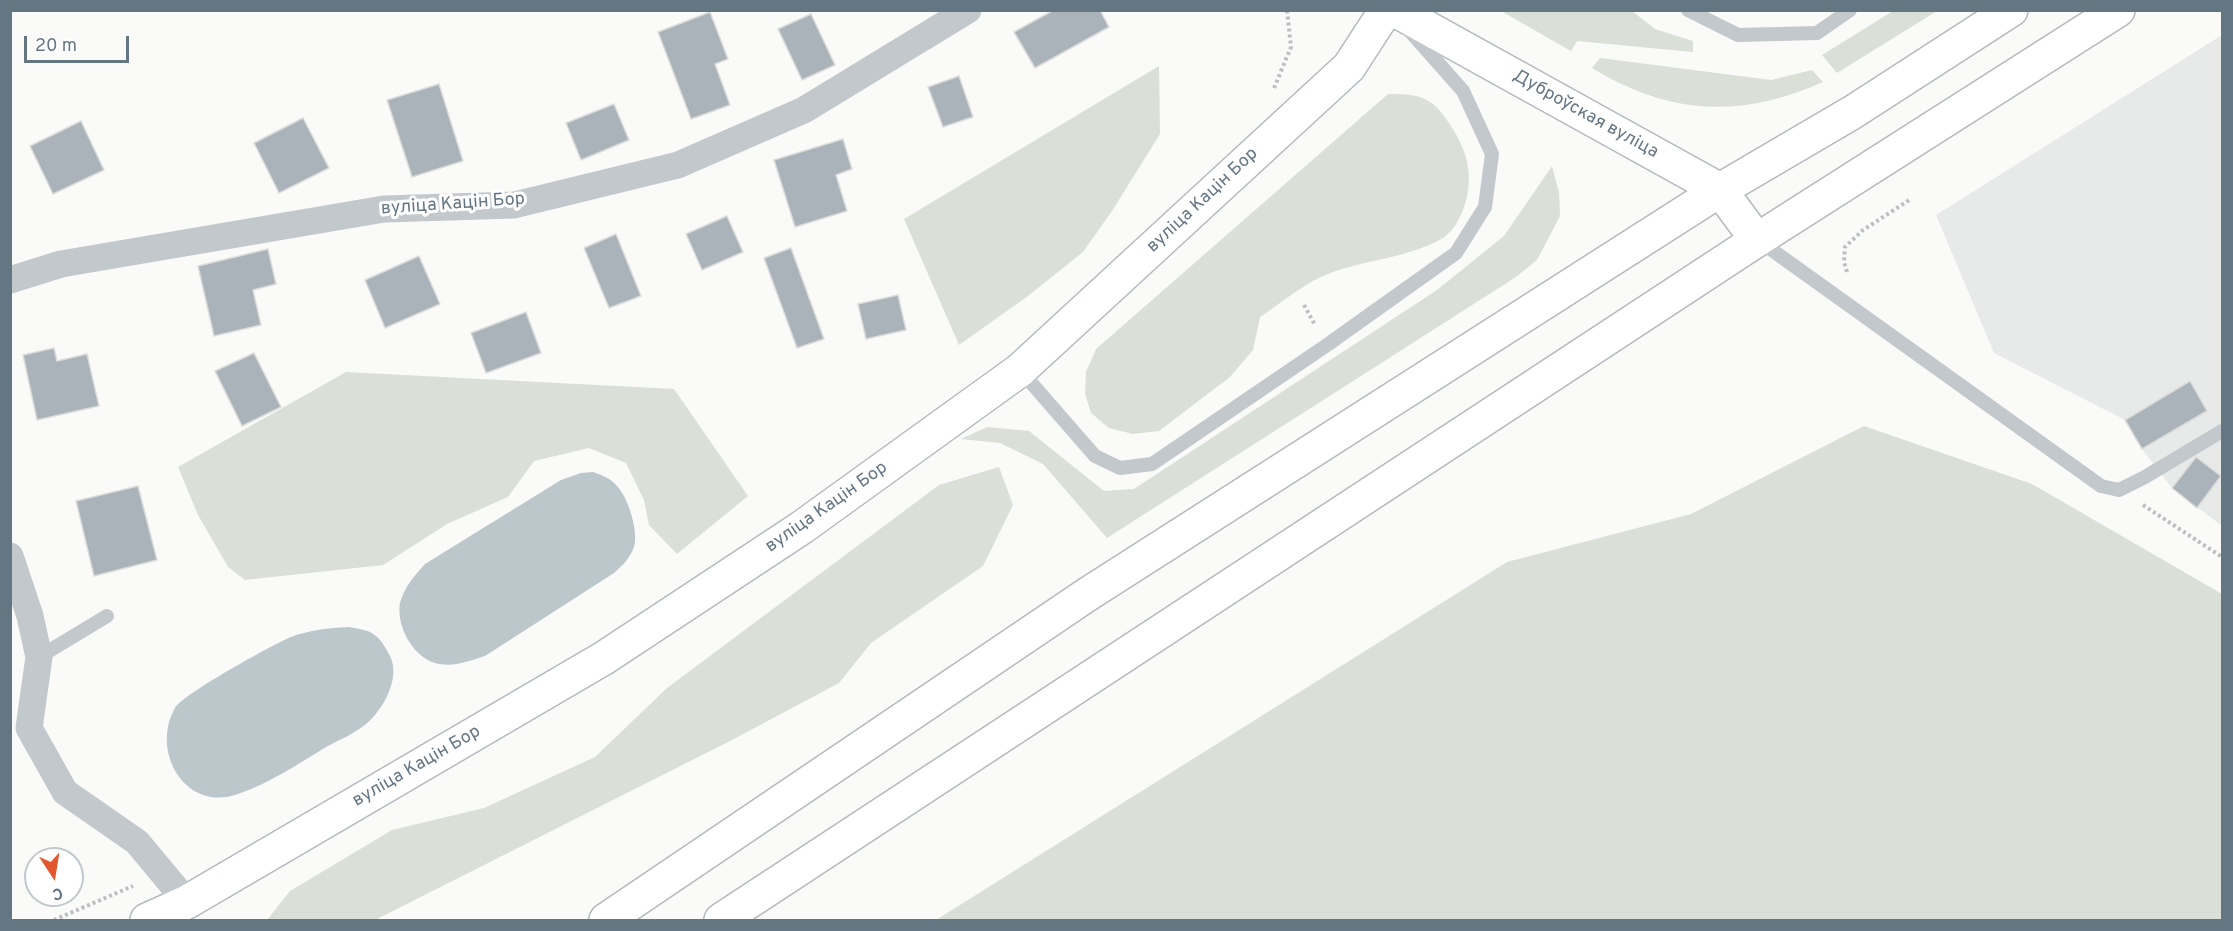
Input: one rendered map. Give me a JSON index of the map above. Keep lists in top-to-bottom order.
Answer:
{
  "streets": {
    "main road": ["Дуброўская вуліца", "вуліца Кацін Бор"]
  },
  "scale_bar": "20 m",
  "north": "bottom"
}
